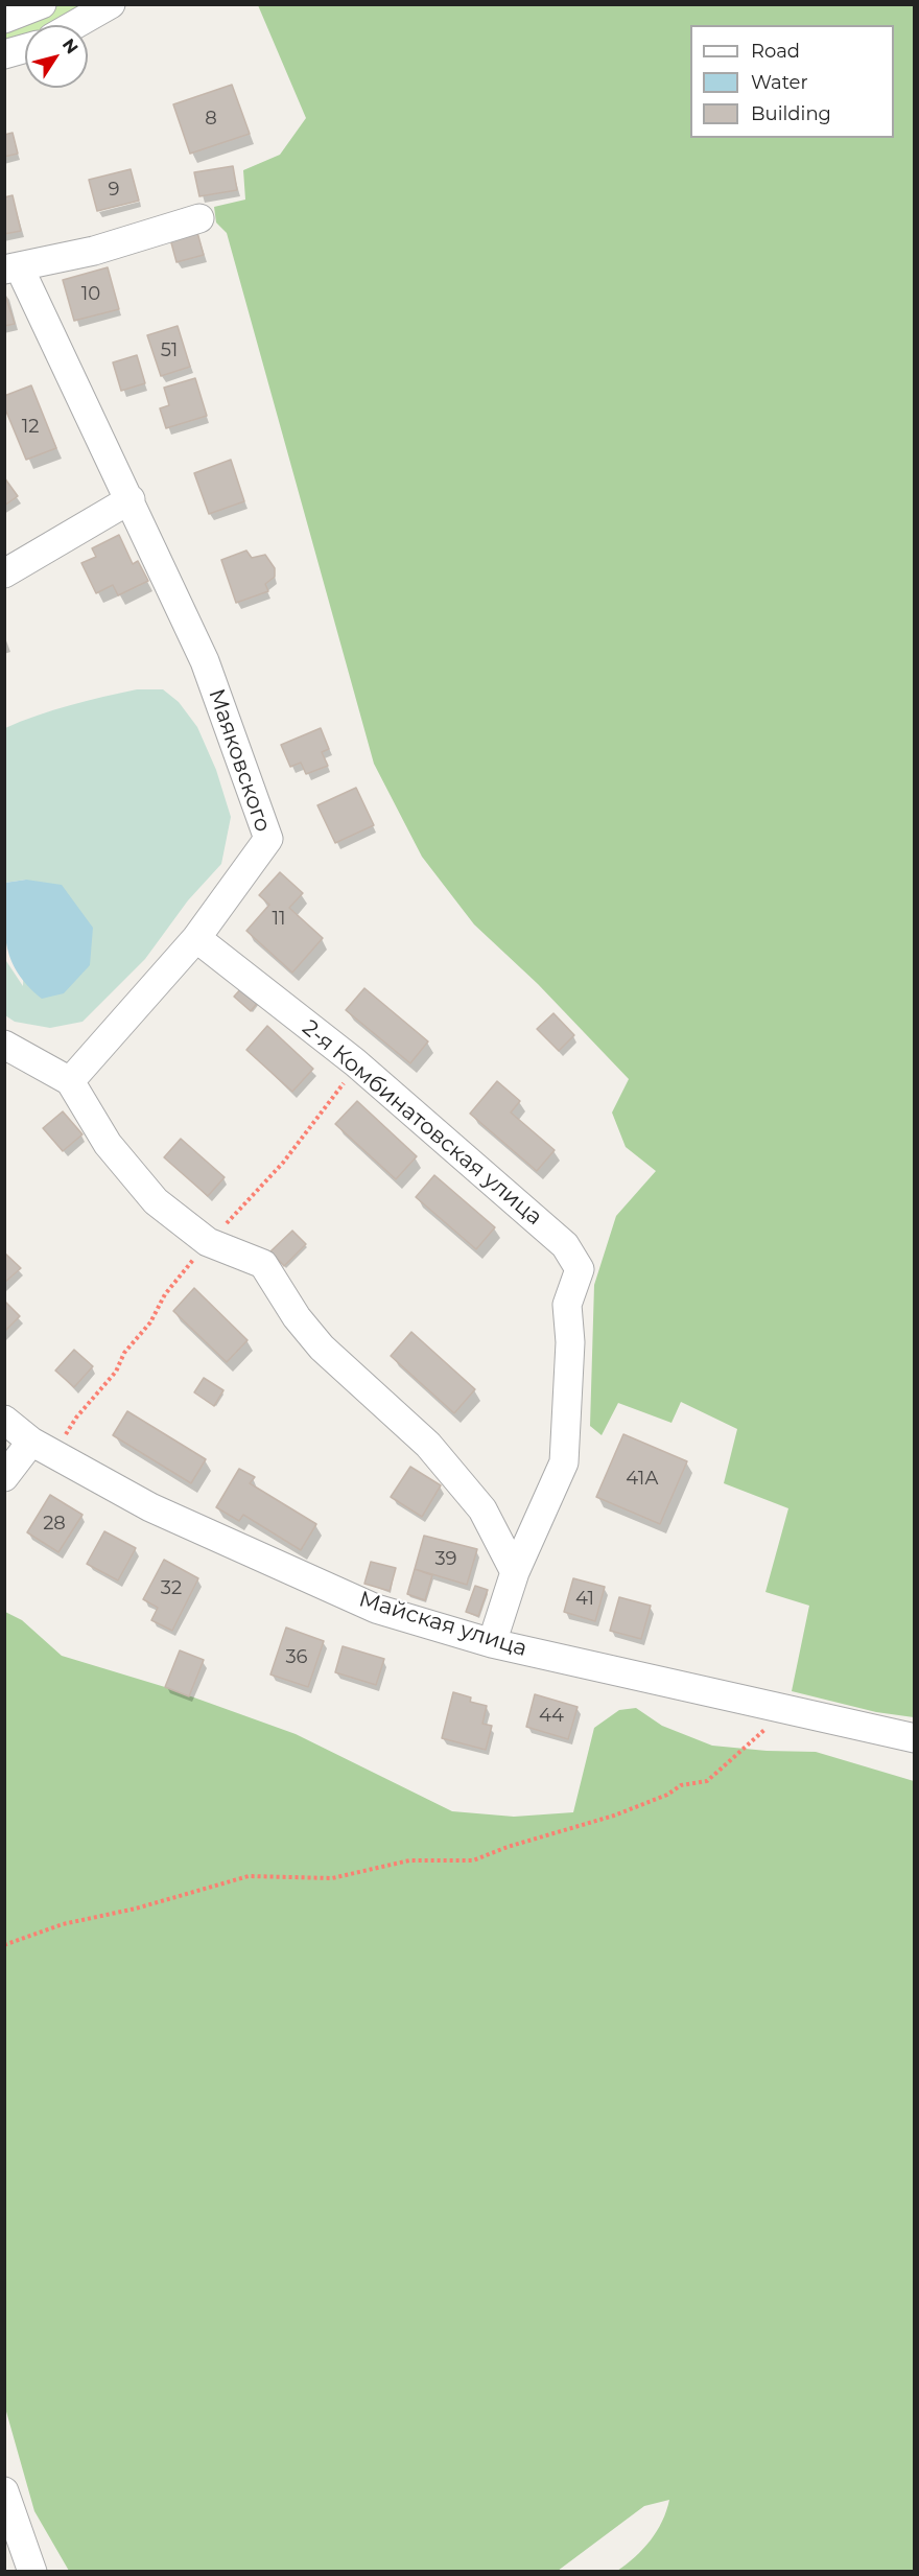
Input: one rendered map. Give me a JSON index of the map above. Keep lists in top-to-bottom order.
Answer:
{
  "streets": {
    "street": ["Маяковского", "2-я Комбинатовская улица", "Майская улица"]
  },
  "crossings": [
    ["Маяковского", "2-я Комбинатовская улица"]
  ],
  "house_numbers": [
    "8",
    "9",
    "10",
    "51",
    "12",
    "11",
    "41А",
    "28",
    "39",
    "32",
    "41",
    "36",
    "44"
  ],
  "legend": ["Road", "Water", "Building"],
  "north": "top right"
}
